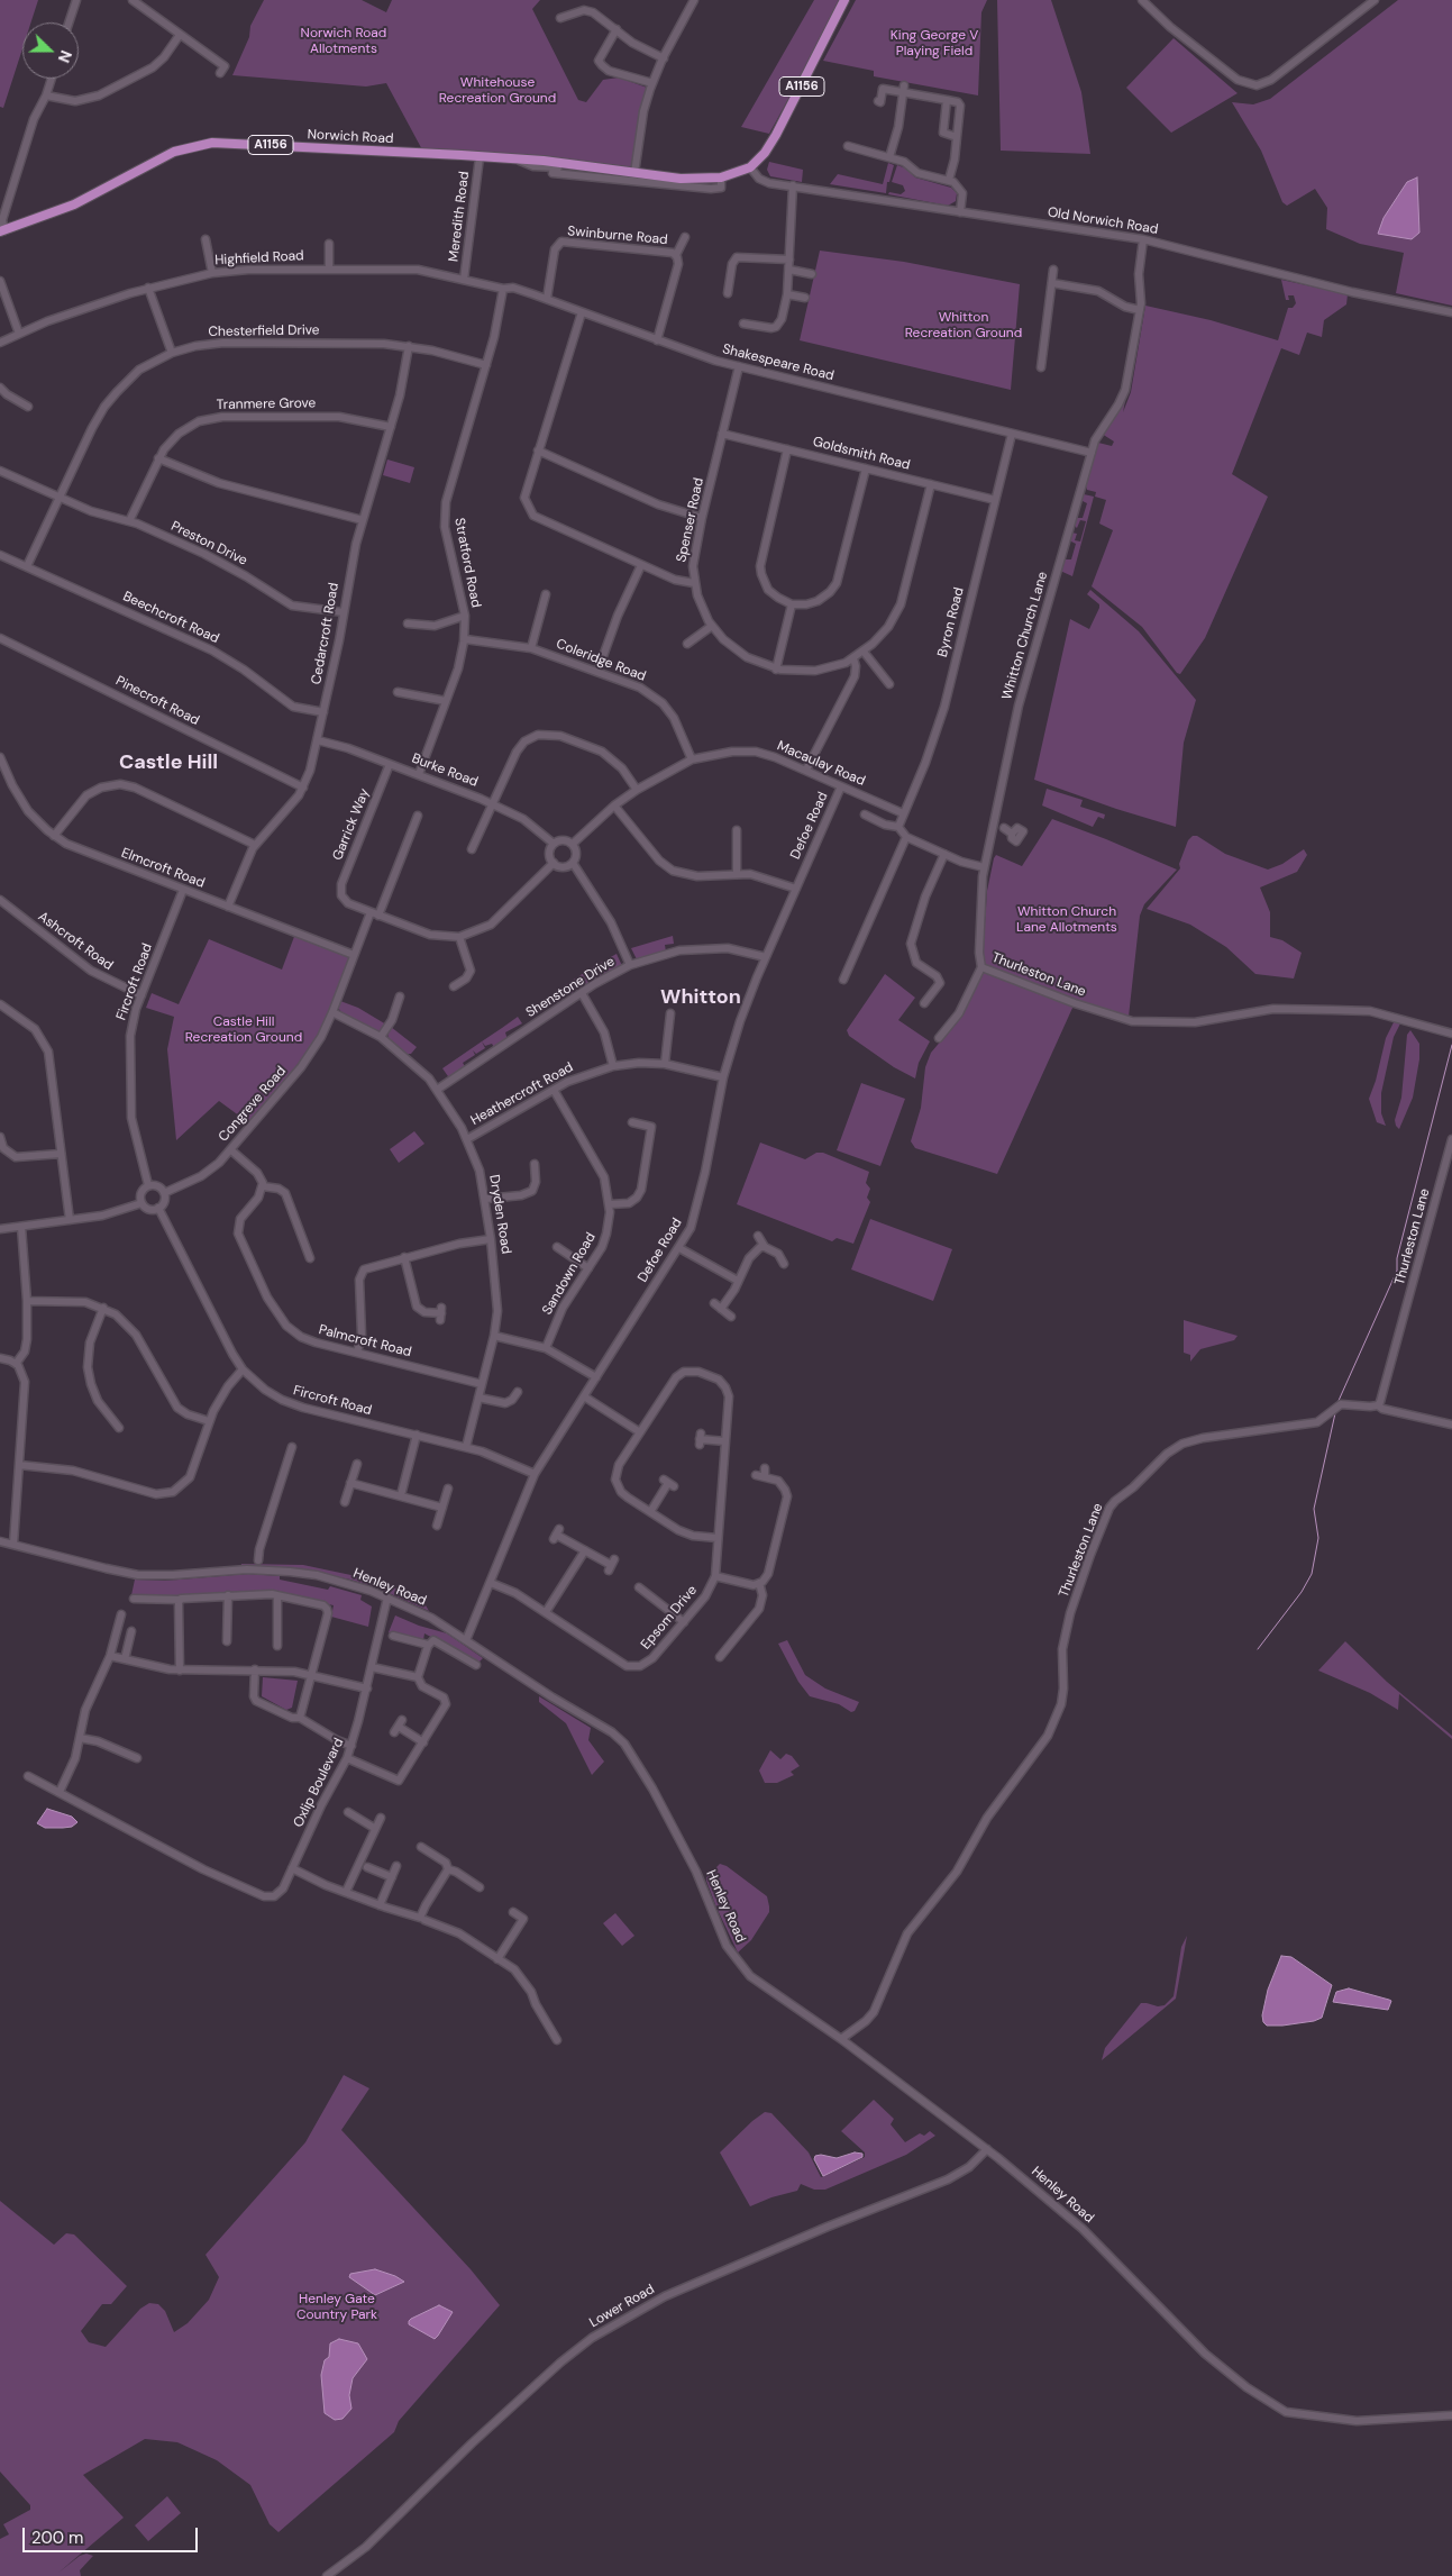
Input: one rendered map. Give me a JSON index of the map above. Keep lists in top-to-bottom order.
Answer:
{
  "streets": {
    "main road": ["A1156", "Norwich Road"],
    "street": [
      "Meredith Road",
      "Old Norwich Road",
      "Swinburne Road",
      "Highfield Road",
      "Chesterfield Drive",
      "Shakespeare Road",
      "Tranmere Grove",
      "Goldsmith Road",
      "Spenser Road",
      "Preston Drive",
      "Stratford Road",
      "Beechcroft Road",
      "Byron Road",
      "Cedarcroft Road",
      "Whitton Church Lane",
      "Coleridge Road",
      "Pinecroft Road",
      "Macaulay Road",
      "Burke Road",
      "Garrick Way",
      "Defoe Road",
      "Elmcroft Road",
      "Ashcroft Road",
      "Thurleston Lane",
      "Fircroft Road",
      "Shenstone Drive",
      "Heathercroft Road",
      "Congreve Road",
      "Dryden Road",
      "Sandown Road",
      "Palmcroft Road",
      "Henley Road",
      "Epsom Drive",
      "Oxlip Boulevard",
      "Lower Road"
    ]
  },
  "crossings": [
    ["A1156", "Norwich Road"],
    ["A1156", "Old Norwich Road"],
    ["Norwich Road", "Meredith Road"],
    ["Norwich Road", "Old Norwich Road"],
    ["Meredith Road", "Highfield Road"],
    ["Meredith Road", "Shakespeare Road"],
    ["Old Norwich Road", "Whitton Church Lane"],
    ["Swinburne Road", "Shakespeare Road"],
    ["Highfield Road", "Shakespeare Road"],
    ["Chesterfield Drive", "Preston Drive"],
    ["Chesterfield Drive", "Stratford Road"],
    ["Chesterfield Drive", "Beechcroft Road"],
    ["Chesterfield Drive", "Cedarcroft Road"],
    ["Shakespeare Road", "Spenser Road"],
    ["Shakespeare Road", "Stratford Road"],
    ["Shakespeare Road", "Byron Road"],
    ["Shakespeare Road", "Whitton Church Lane"],
    ["Tranmere Grove", "Preston Drive"],
    ["Tranmere Grove", "Cedarcroft Road"],
    ["Goldsmith Road", "Spenser Road"],
    ["Goldsmith Road", "Byron Road"],
    ["Preston Drive", "Cedarcroft Road"],
    ["Stratford Road", "Coleridge Road"],
    ["Stratford Road", "Burke Road"],
    ["Beechcroft Road", "Cedarcroft Road"],
    ["Byron Road", "Macaulay Road"],
    ["Cedarcroft Road", "Pinecroft Road"],
    ["Cedarcroft Road", "Burke Road"],
    ["Cedarcroft Road", "Elmcroft Road"],
    ["Whitton Church Lane", "Thurleston Lane"],
    ["Coleridge Road", "Macaulay Road"],
    ["Macaulay Road", "Burke Road"],
    ["Macaulay Road", "Defoe Road"],
    ["Burke Road", "Garrick Way"],
    ["Garrick Way", "Congreve Road"],
    ["Defoe Road", "Fircroft Road"],
    ["Defoe Road", "Shenstone Drive"],
    ["Defoe Road", "Heathercroft Road"],
    ["Defoe Road", "Henley Road"],
    ["Defoe Road", "Epsom Drive"],
    ["Elmcroft Road", "Fircroft Road"],
    ["Elmcroft Road", "Congreve Road"],
    ["Ashcroft Road", "Fircroft Road"],
    ["Thurleston Lane", "Henley Road"],
    ["Fircroft Road", "Congreve Road"],
    ["Fircroft Road", "Dryden Road"],
    ["Shenstone Drive", "Dryden Road"],
    ["Heathercroft Road", "Dryden Road"],
    ["Heathercroft Road", "Sandown Road"],
    ["Congreve Road", "Dryden Road"],
    ["Dryden Road", "Palmcroft Road"],
    ["Henley Road", "Oxlip Boulevard"],
    ["Henley Road", "Lower Road"]
  ],
  "districts": ["Castle Hill", "Whitton"],
  "parks": [
    "Norwich Road Allotments",
    "King George V Playing Field",
    "Whitehouse Recreation Ground",
    "Whitton Recreation Ground",
    "Whitton Church Lane Allotments",
    "Castle Hill Recreation Ground",
    "Henley Gate Country Park"
  ],
  "scale_bar": "200 m",
  "north": "right"
}
